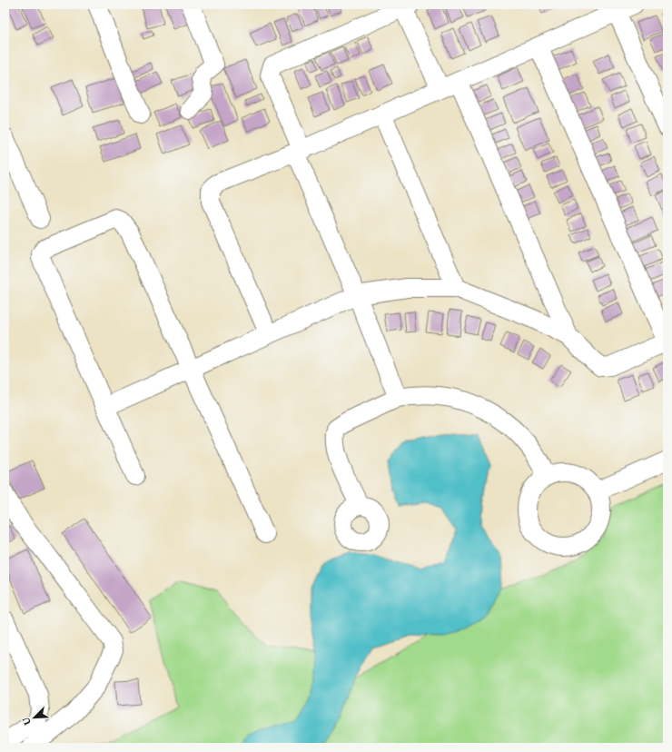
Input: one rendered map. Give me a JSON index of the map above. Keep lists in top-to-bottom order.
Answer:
{
  "north": "bottom left"
}
